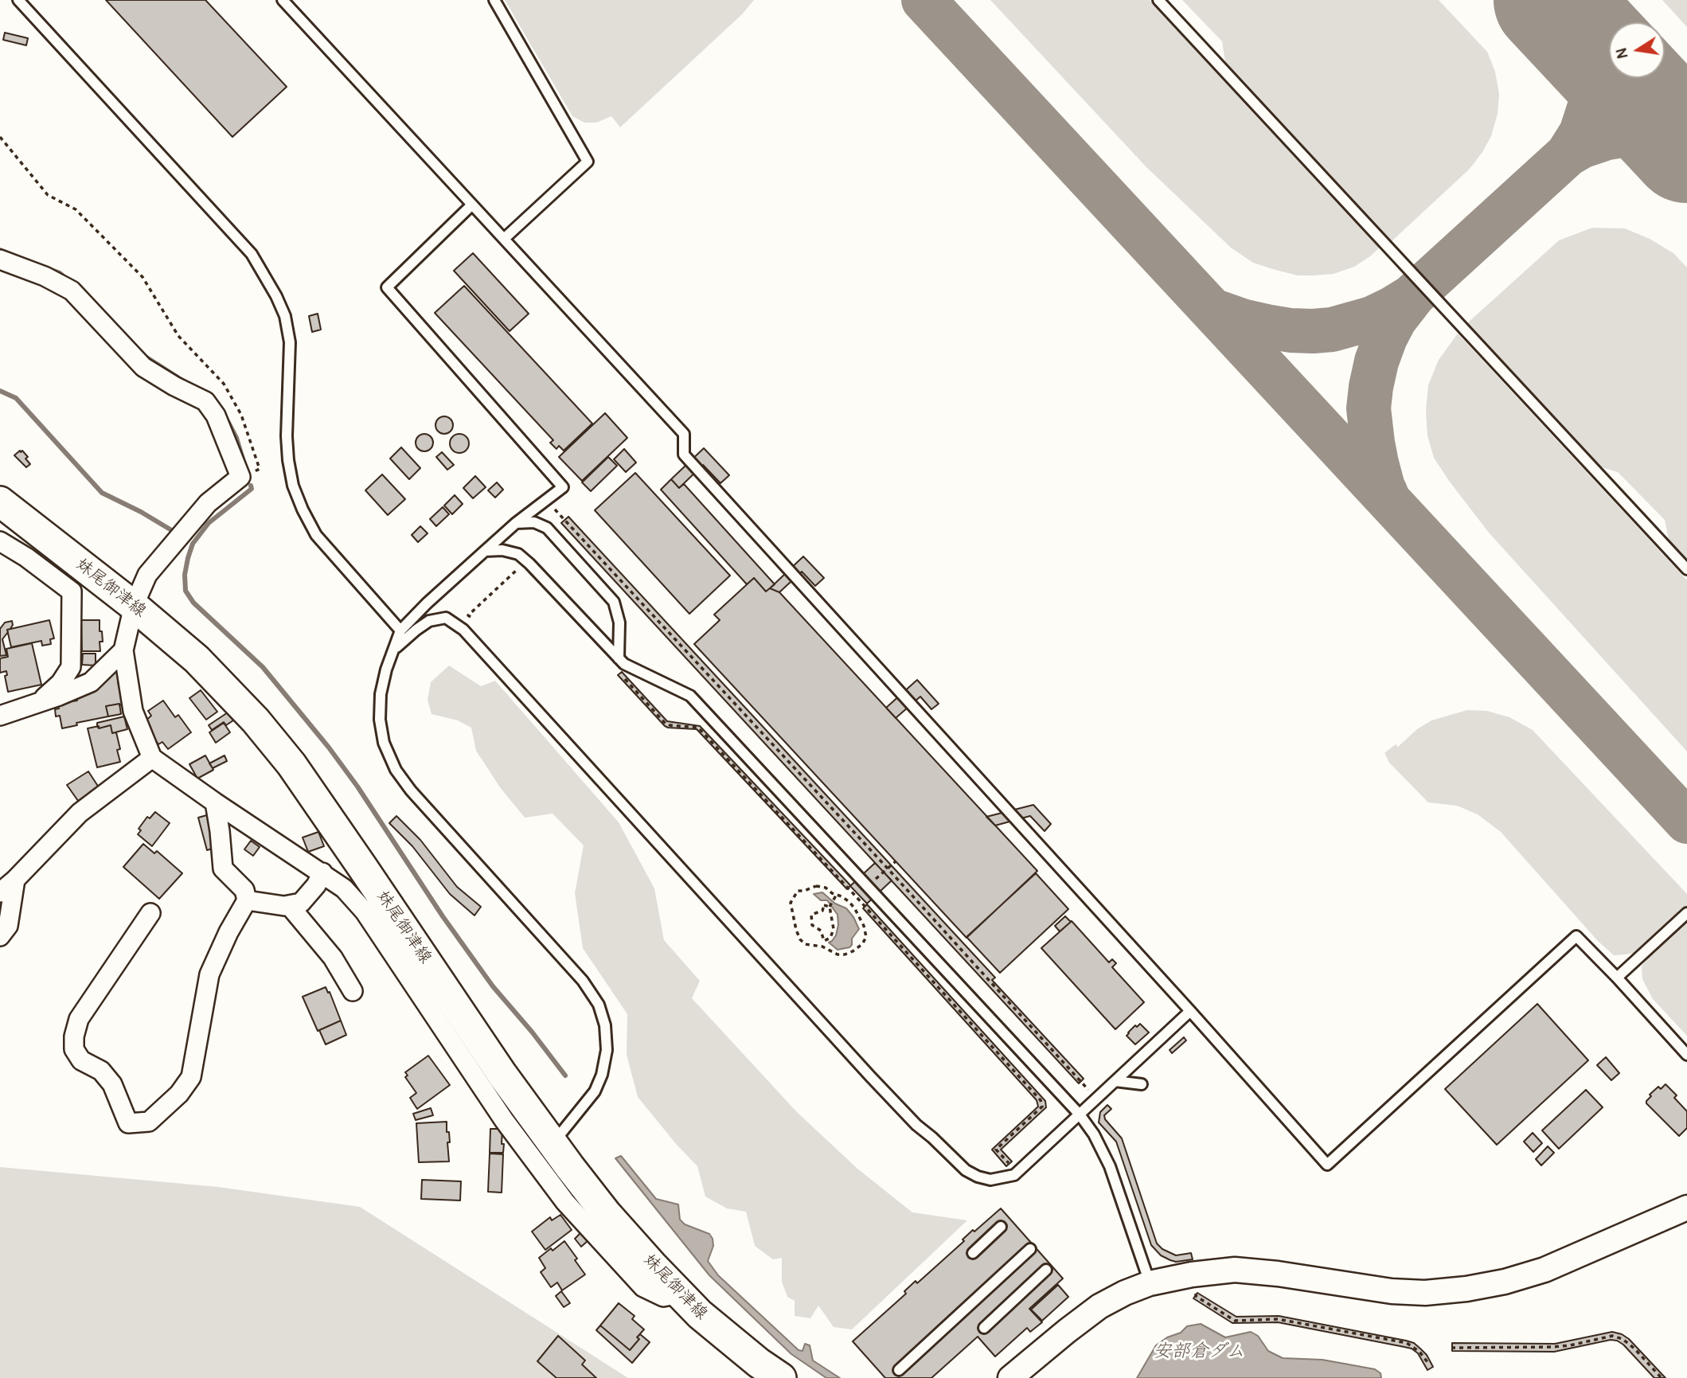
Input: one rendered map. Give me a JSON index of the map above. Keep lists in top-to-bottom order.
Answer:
{
  "streets": {
    "main road": ["妹尾御津線"]
  },
  "water": ["安部倉ダム"],
  "north": "left"
}
